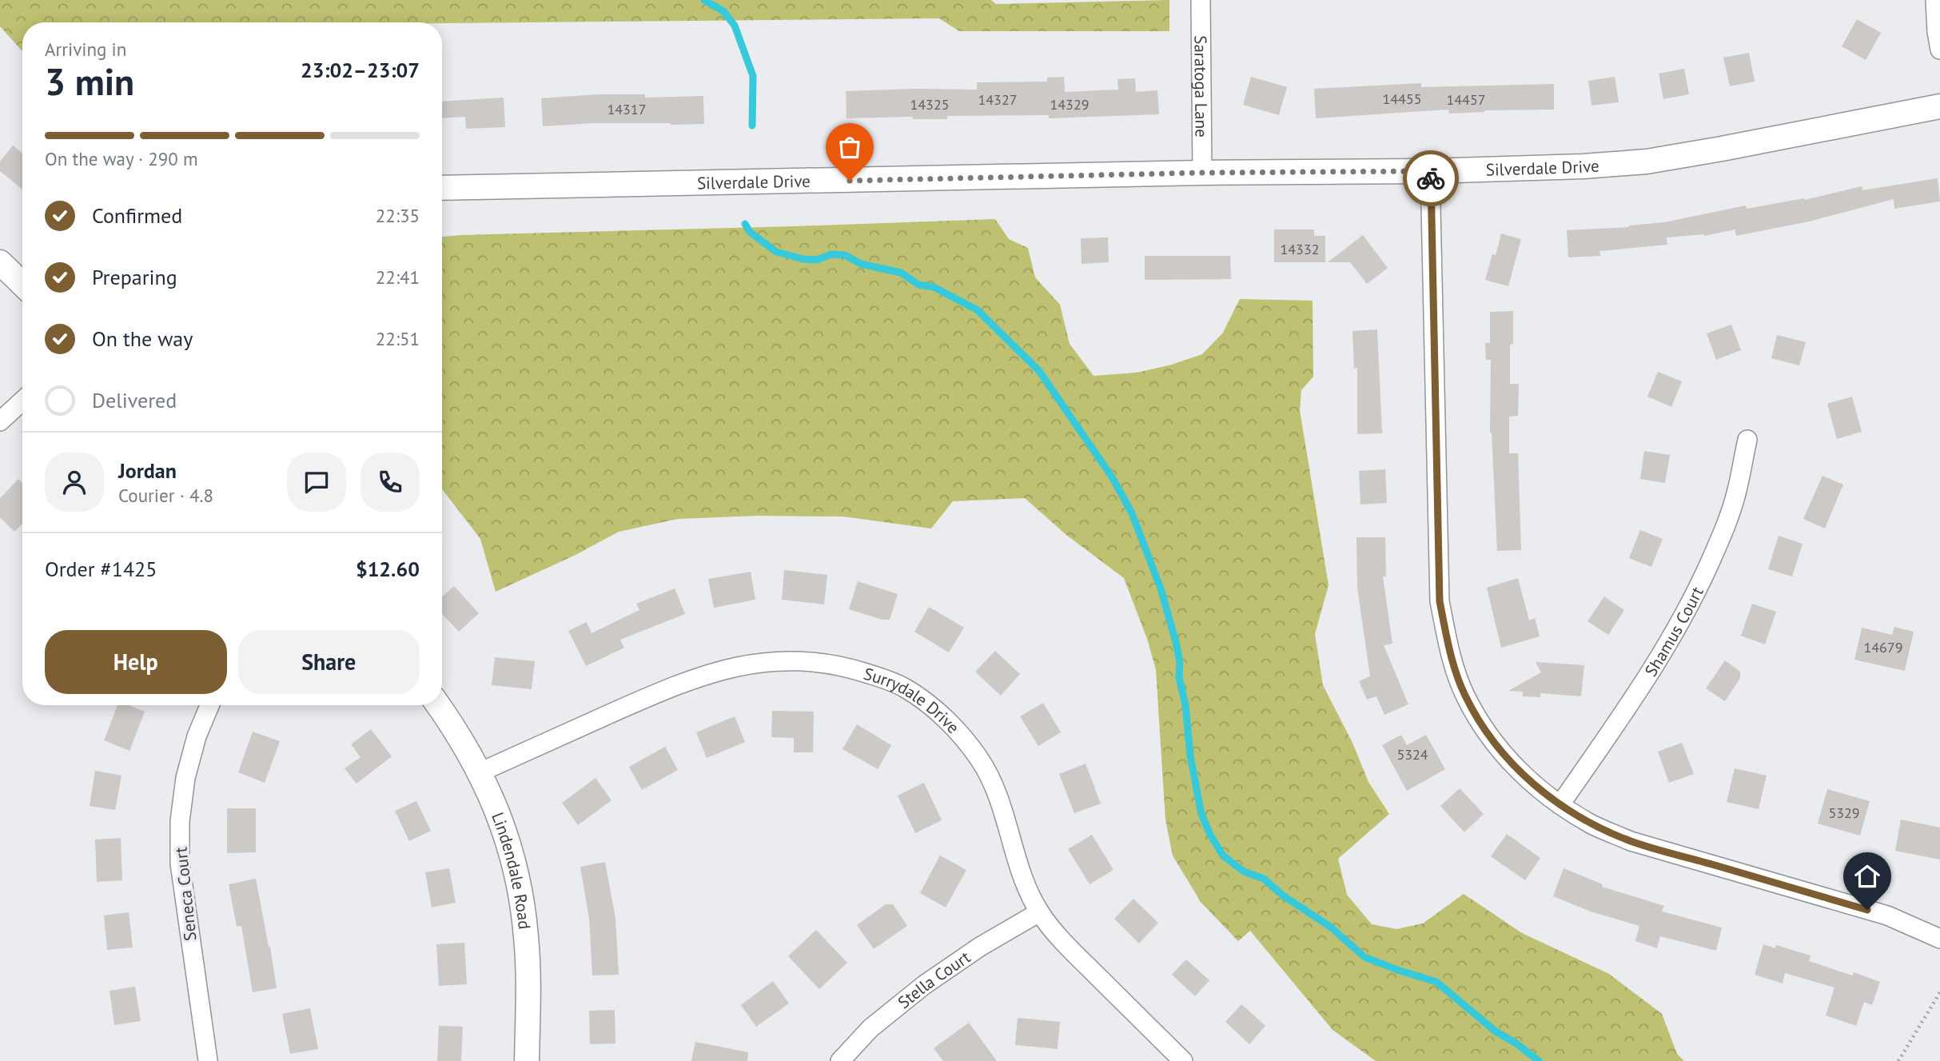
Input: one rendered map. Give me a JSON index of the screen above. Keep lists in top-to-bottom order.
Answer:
{
  "streets": {
    "street": [
      "Saratoga Lane",
      "Silverdale Drive",
      "Shamus Court",
      "Surrydale Drive",
      "Lindendale Road",
      "Seneca Court",
      "Stella Court"
    ]
  },
  "crossings": [
    ["Saratoga Lane", "Silverdale Drive"],
    ["Surrydale Drive", "Lindendale Road"],
    ["Surrydale Drive", "Stella Court"]
  ],
  "house_numbers": [
    "14455",
    "14327",
    "14457",
    "14325",
    "14329",
    "14317",
    "14332",
    "14679",
    "5324",
    "5329"
  ],
  "page": {
    "heading": ["3 min", "Arriving in", "23:02–23:07"],
    "panel": [
      "Jordan",
      "Courier · 4.8",
      "Order #1425",
      "$12.60"
    ],
    "bar": "On the way · 290 m",
    "list": [
      ["Confirmed", "22:35"],
      ["Preparing", "22:41"],
      ["On the way", "22:51"],
      "Delivered"
    ],
    "buttons": ["Help", "Share"]
  }
}
